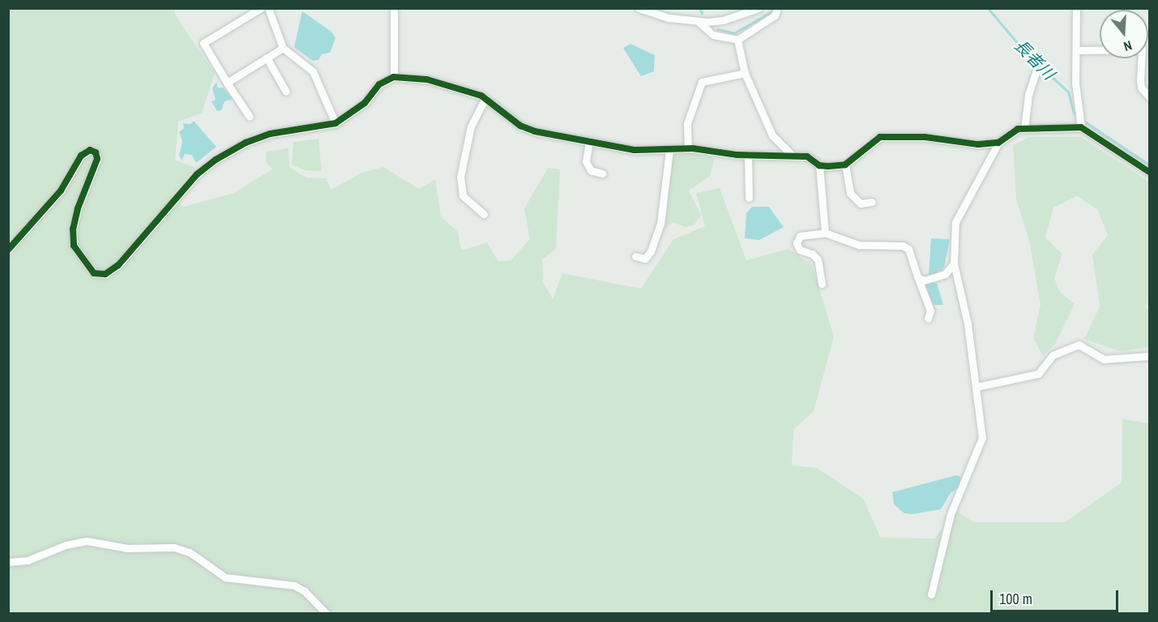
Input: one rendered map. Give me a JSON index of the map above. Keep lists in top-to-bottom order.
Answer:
{
  "water": ["長者川"],
  "scale_bar": "100 m",
  "north": "bottom"
}
